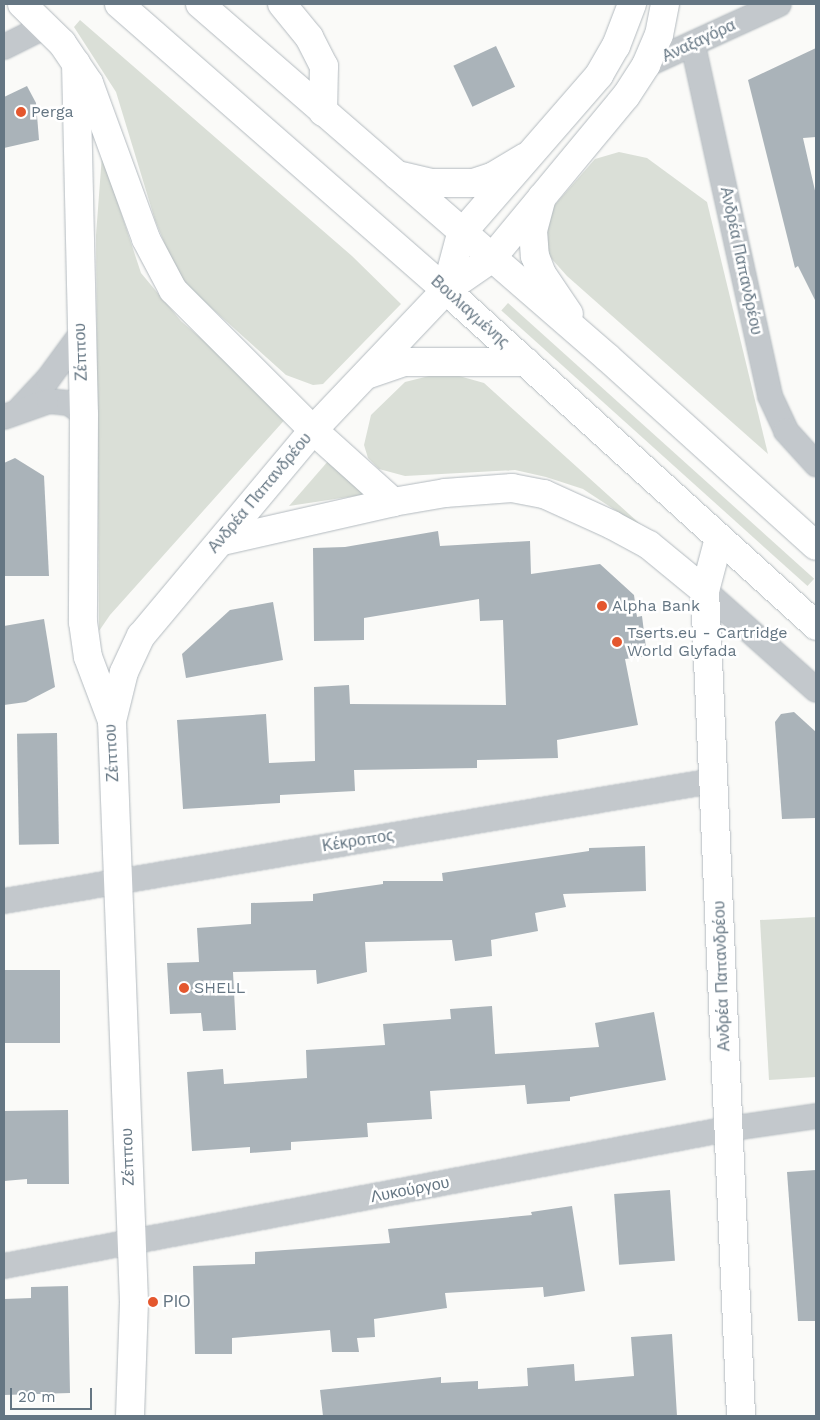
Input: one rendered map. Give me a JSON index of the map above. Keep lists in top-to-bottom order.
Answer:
{
  "streets": {
    "main road": ["Ανδρέα Παπανδρέου", "Βουλιαγμένης", "Ζέππου"],
    "street": ["Αναξαγόρα", "Κέκροπος", "Λυκούργου"]
  },
  "crossings": [
    ["Αναξαγόρα", "Ανδρέα Παπανδρέου"],
    ["Ανδρέα Παπανδρέου", "Βουλιαγμένης"],
    ["Ανδρέα Παπανδρέου", "Ζέππου"],
    ["Ανδρέα Παπανδρέου", "Κέκροπος"],
    ["Ανδρέα Παπανδρέου", "Λυκούργου"],
    ["Ζέππου", "Κέκροπος"],
    ["Ζέππου", "Λυκούργου"]
  ],
  "places": [
    "Perga",
    "Alpha Bank",
    "Tserts.eu - Cartridge World Glyfada",
    "SHELL",
    "ΡΙΟ"
  ],
  "scale_bar": "20 m"
}
